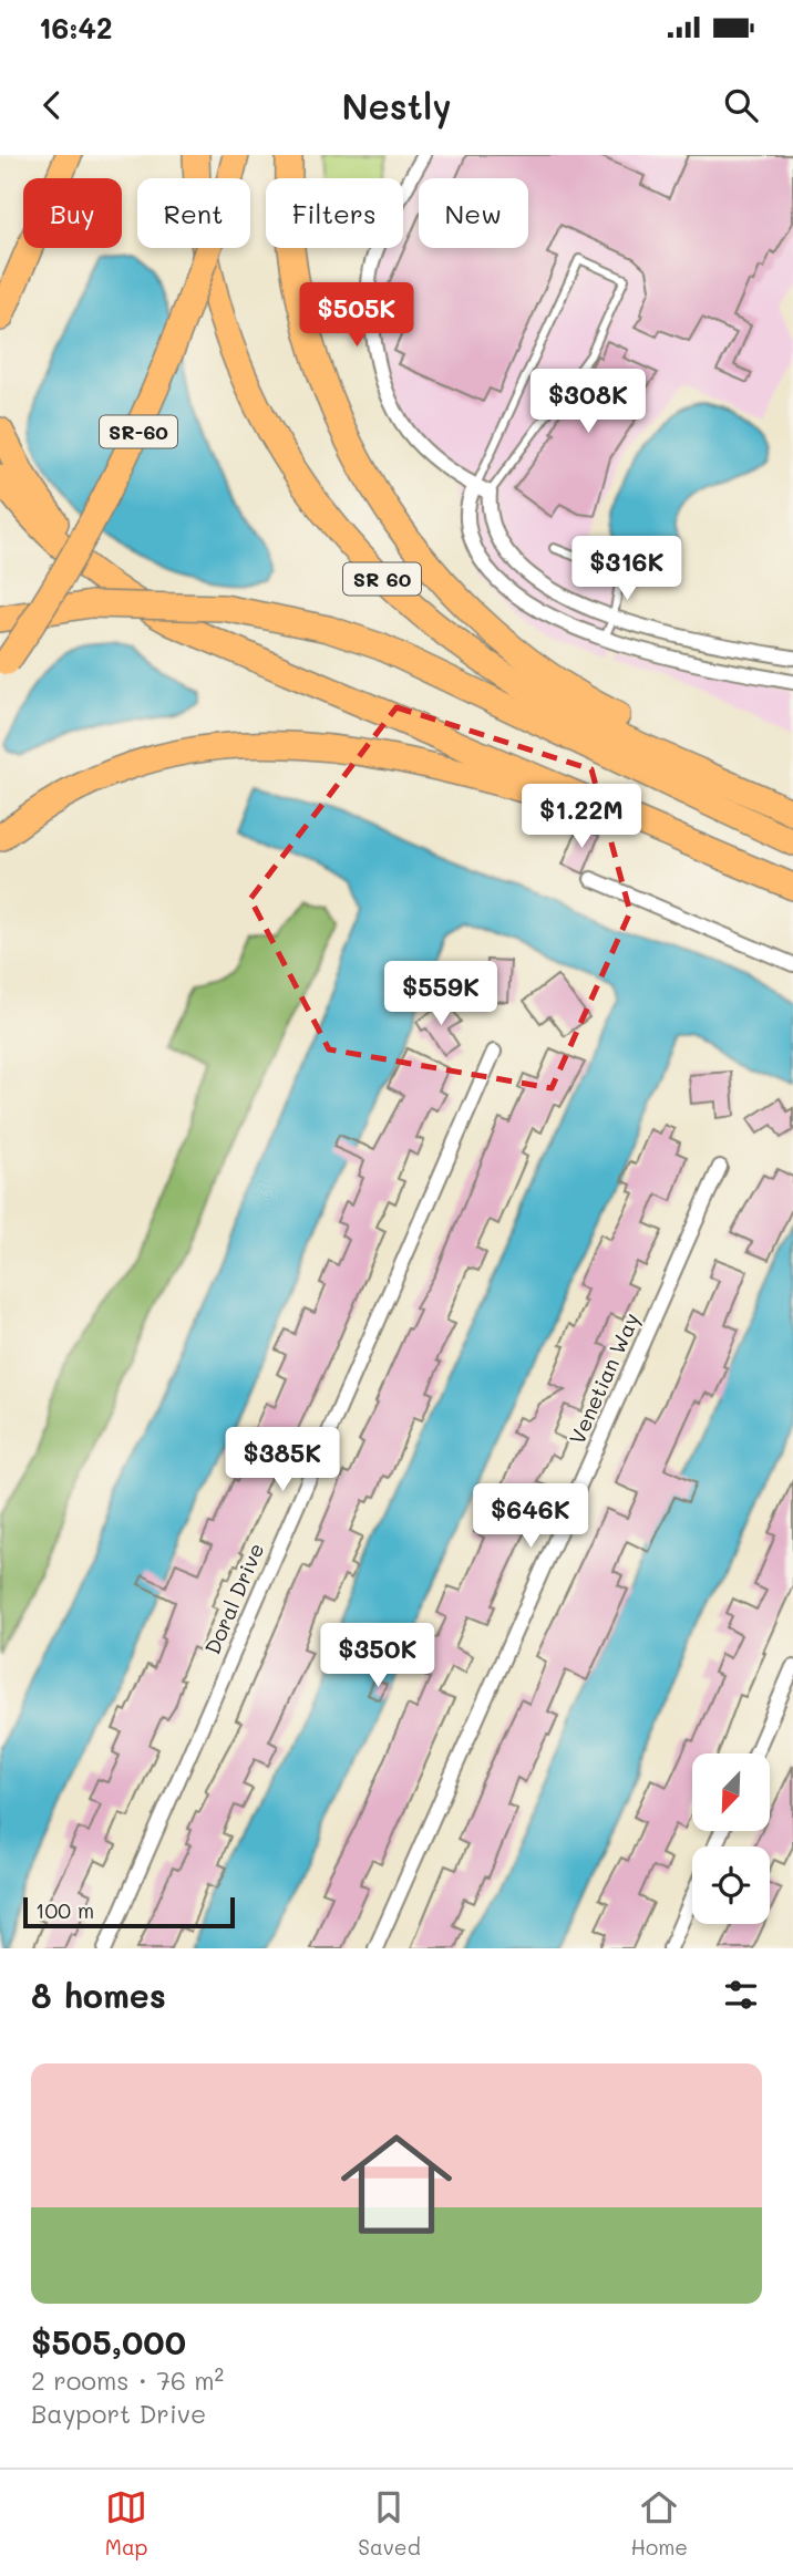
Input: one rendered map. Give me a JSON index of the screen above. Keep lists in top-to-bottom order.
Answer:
{
  "streets": {
    "highway": ["SR-60", "SR 60"],
    "street": ["Venetian Way", "Doral Drive"]
  },
  "scale_bar": "100 m",
  "north": "bottom left",
  "page": {
    "status": "16:42",
    "header": "Nestly",
    "chip": [
      "Buy",
      "Rent",
      "Filters",
      "New"
    ],
    "price": [
      "$505K",
      "$308K",
      "$316K",
      "$1.22M",
      "$559K",
      "$385K",
      "$646K",
      "$350K"
    ],
    "scale": "100 m",
    "heading": "8 homes",
    "list": [
      {
        "name": "$505,000",
        "note": "2 rooms · 76 m² · Bayport Drive"
      }
    ],
    "tabs": ["Map", "Saved", "Home"]
  }
}
